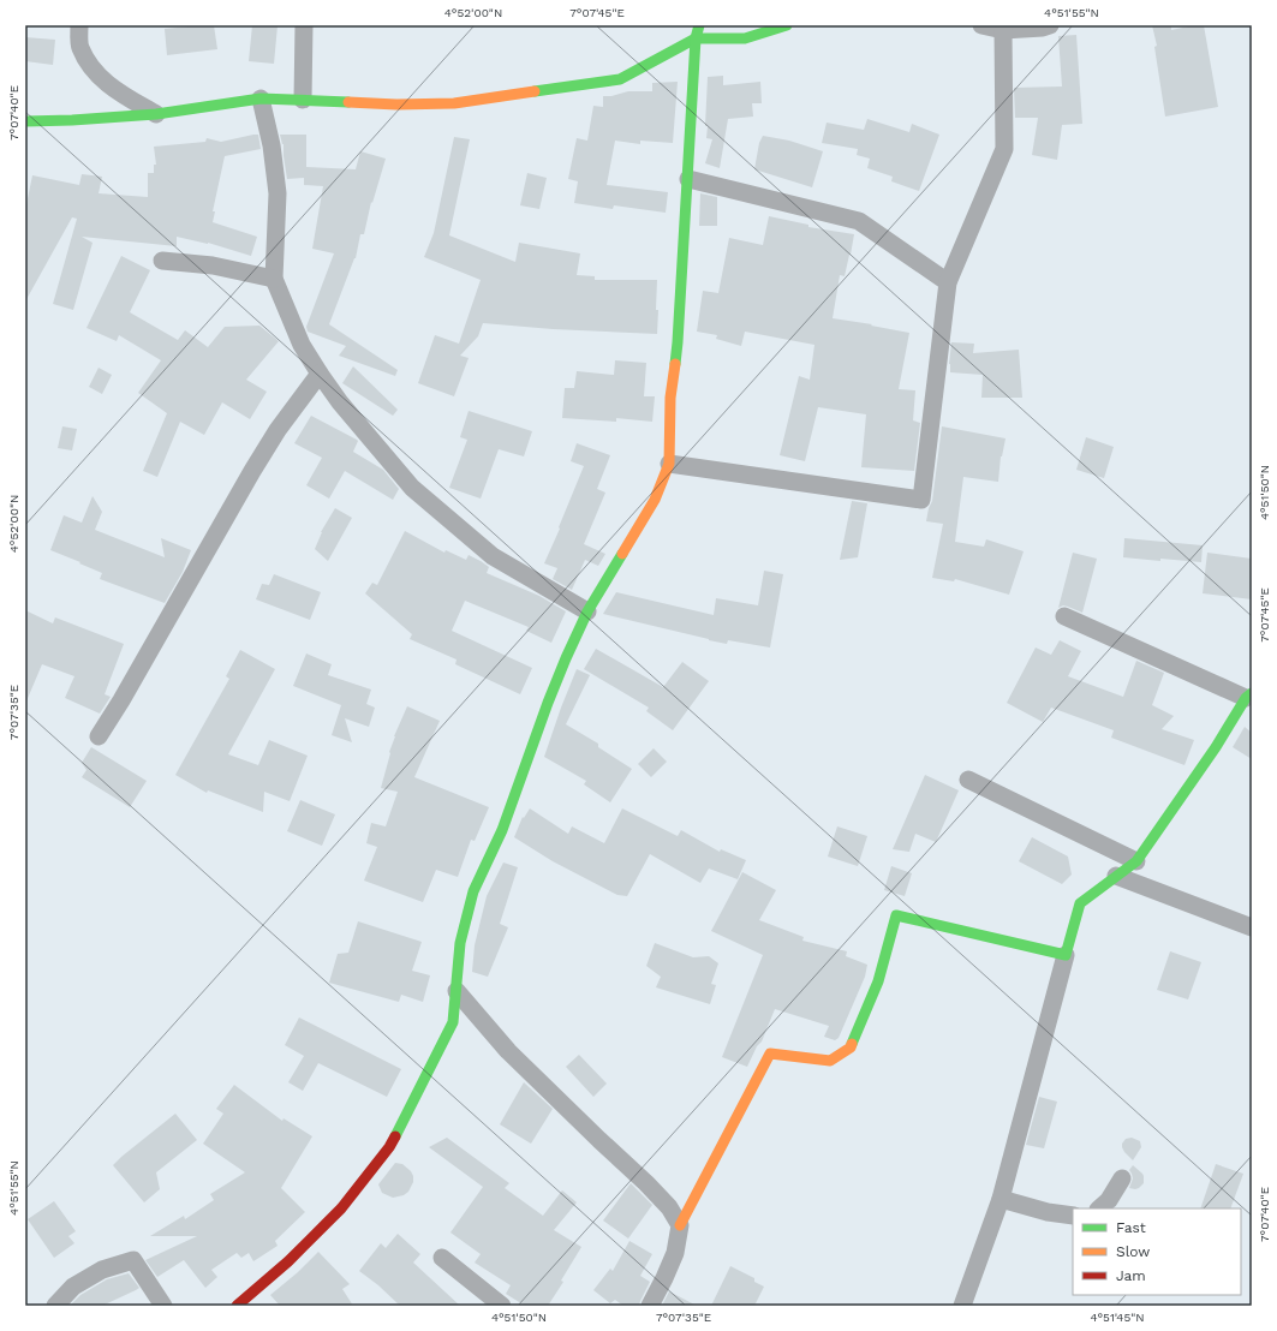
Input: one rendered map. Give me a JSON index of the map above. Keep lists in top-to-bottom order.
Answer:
{
  "legend": ["Fast", "Slow", "Jam"],
  "coordinates": [
    "4°52'00\"N",
    "7°07'45\"E",
    "4°51'55\"N",
    "7°07'40\"E",
    "4°51'50\"N",
    "7°07'35\"E",
    "4°51'45\"N"
  ]
}
